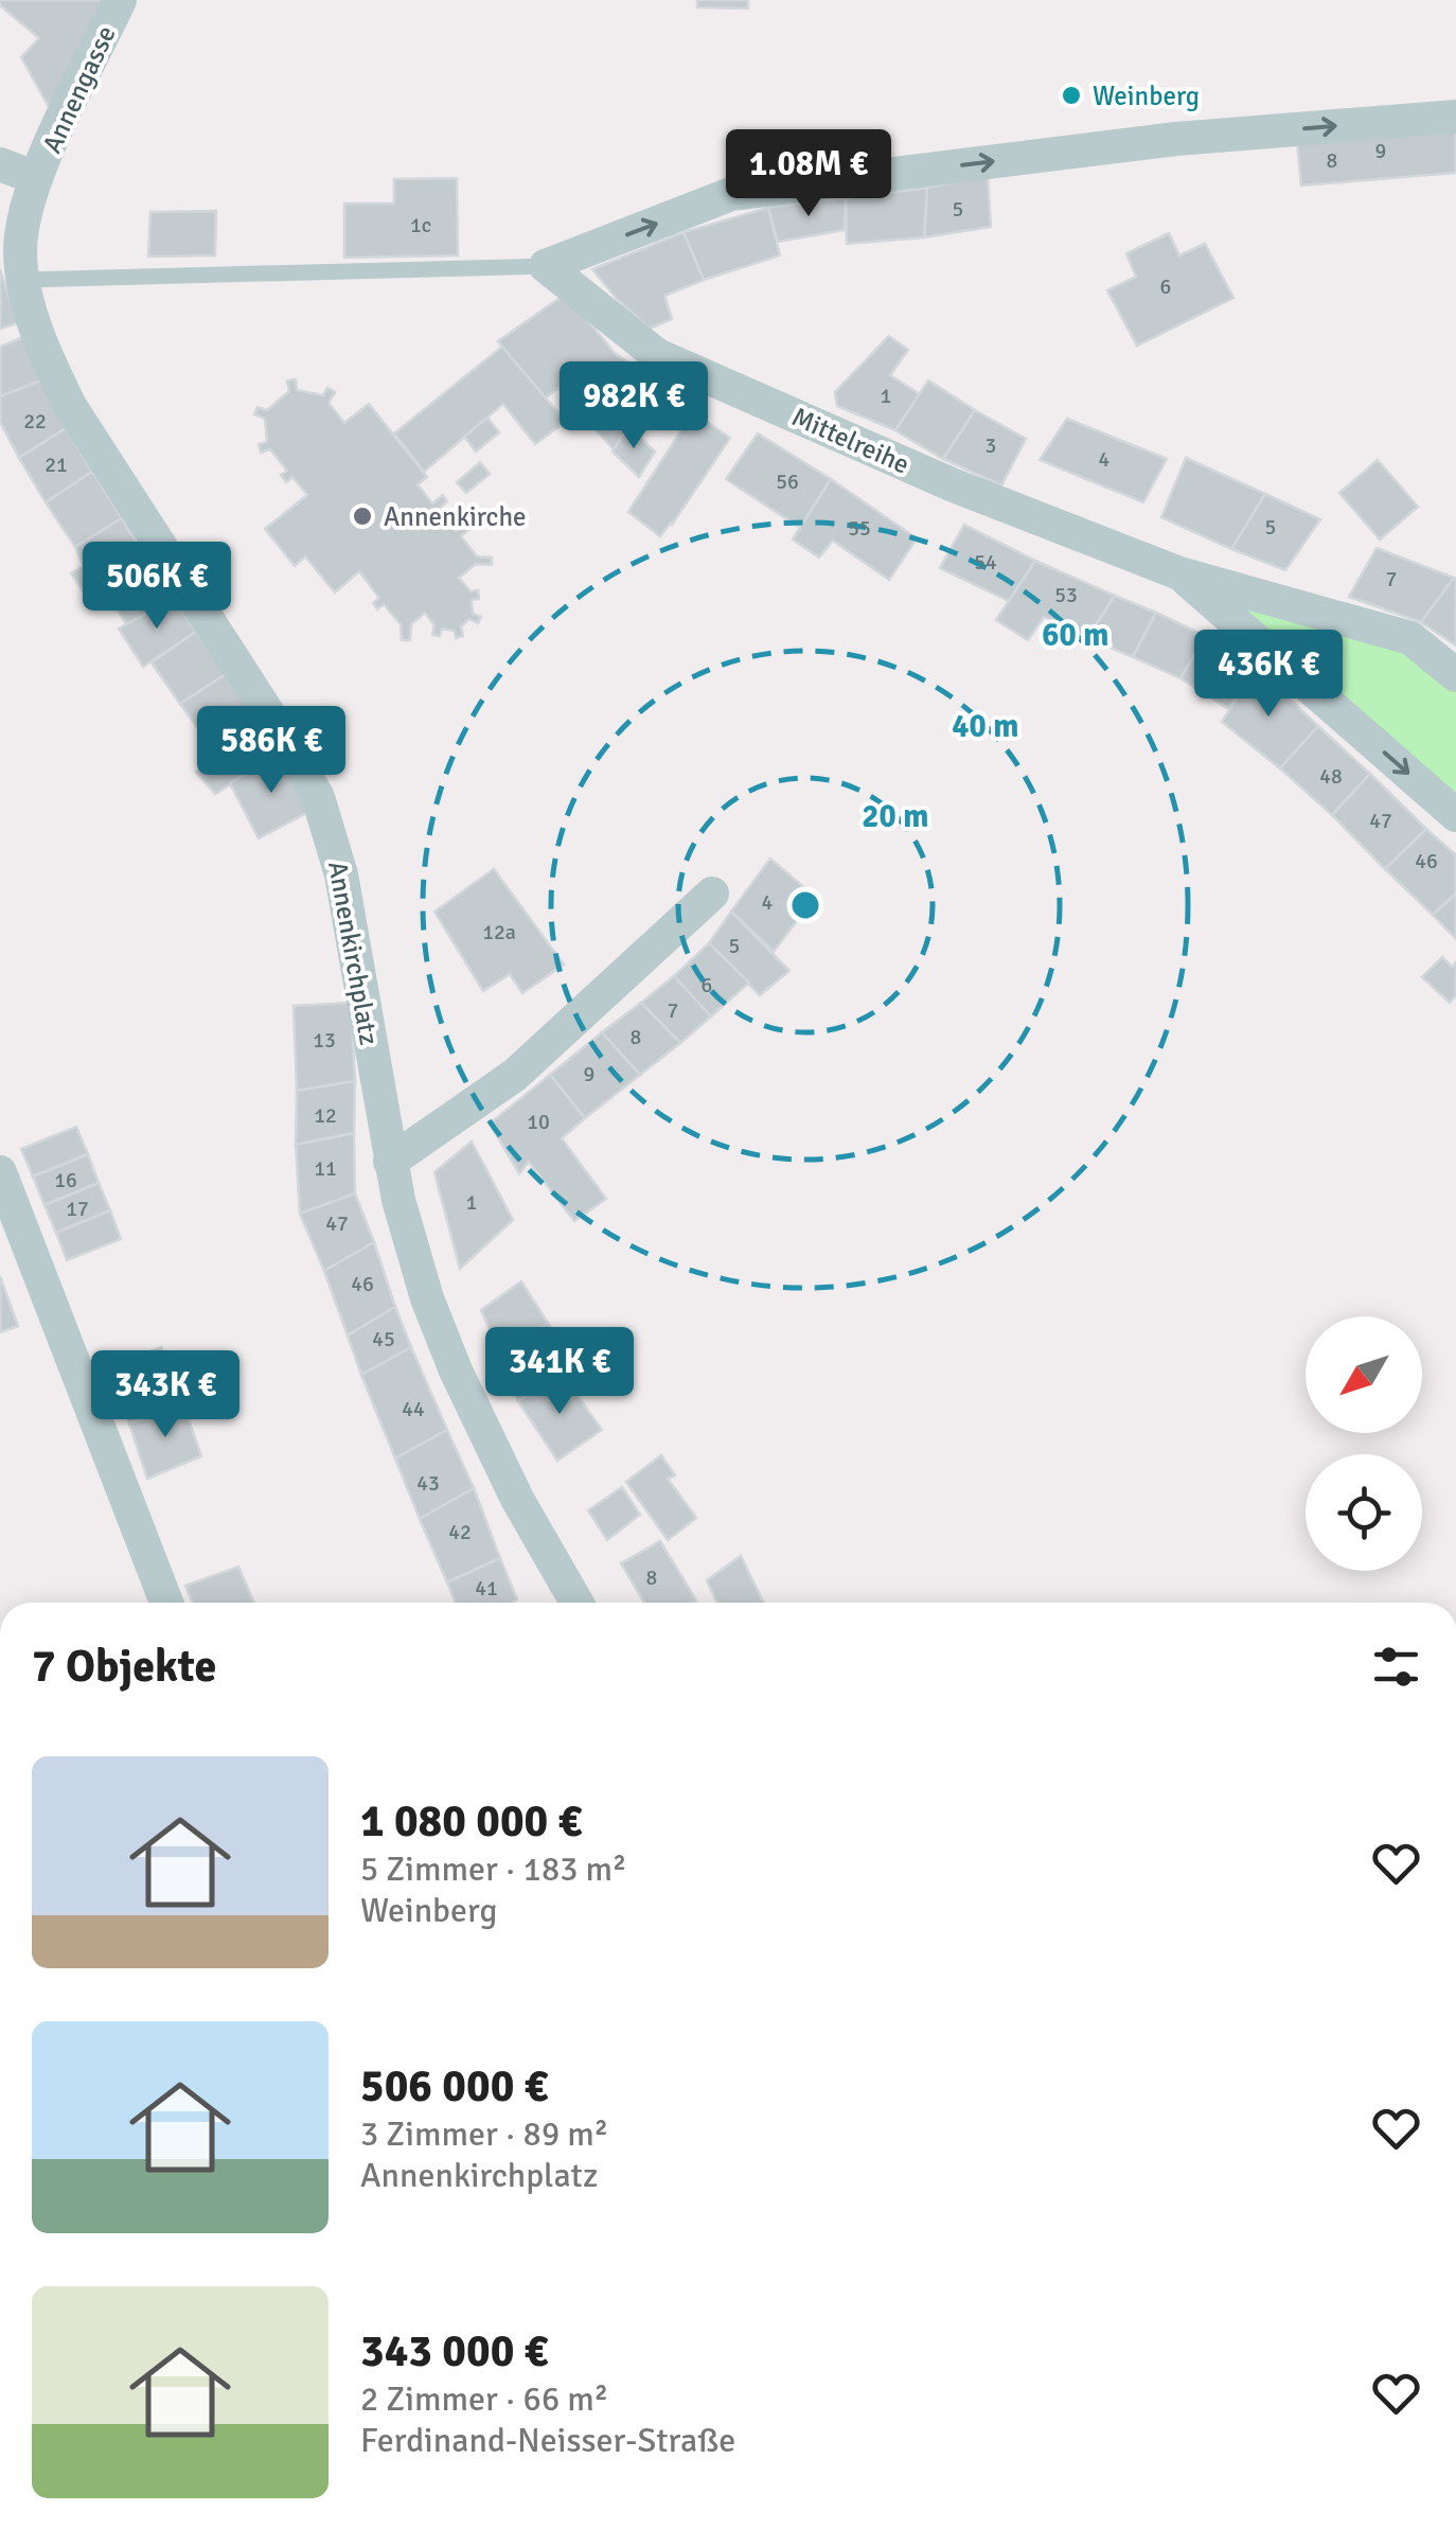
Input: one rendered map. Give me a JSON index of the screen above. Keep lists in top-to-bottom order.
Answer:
{
  "streets": {
    "street": ["Annengasse", "Mittelreihe", "Annenkirchplatz"]
  },
  "crossings": [
    ["Annengasse", "Annenkirchplatz"]
  ],
  "places": ["Weinberg", "Annenkirche"],
  "house_numbers": [
    "9",
    "8",
    "5",
    "1c",
    "6",
    "1",
    "22",
    "3",
    "4",
    "21",
    "56",
    "5",
    "55",
    "54",
    "7",
    "53",
    "48",
    "47",
    "46",
    "4",
    "12a",
    "5",
    "6",
    "7",
    "8",
    "13",
    "9",
    "12",
    "10",
    "11",
    "16",
    "1",
    "17",
    "47",
    "46",
    "45",
    "44",
    "43",
    "42",
    "8",
    "41"
  ],
  "north": "bottom left",
  "page": {
    "price": [
      "1.08M €",
      "982K €",
      "506K €",
      "436K €",
      "586K €",
      "341K €",
      "343K €"
    ],
    "heading": "7 Objekte",
    "list": [
      {
        "name": "1 080 000 €",
        "note": "5 Zimmer · 183 m² · Weinberg"
      },
      {
        "name": "506 000 €",
        "note": "3 Zimmer · 89 m² · Annenkirchplatz"
      },
      {
        "name": "343 000 €",
        "note": "2 Zimmer · 66 m² · Ferdinand-Neisser-Straße"
      }
    ]
  },
  "rings": ["60 m", "40 m", "20 m"]
}
